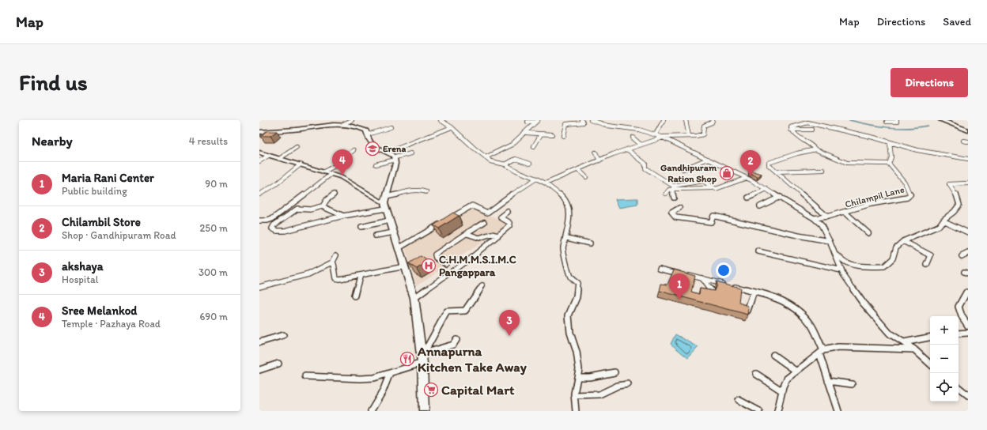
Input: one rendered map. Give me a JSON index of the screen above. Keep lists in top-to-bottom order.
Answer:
{
  "streets": {
    "street": ["Chilampil Lane"]
  },
  "places": {
    "school or university": ["Erena"],
    "shop": ["Gandhipuram Ration Shop"],
    "hospital": ["C.H.M.M.S.I.M.C Pangappara"],
    "restaurant": ["Annapurna Kitchen Take Away"],
    "supermarket": ["Capital Mart"]
  },
  "page": {
    "header": "Map",
    "nav": ["Map", "Directions", "Saved"],
    "buttons": "Directions",
    "title": "Find us",
    "heading": ["Nearby", "4 results"],
    "pins": [
      "4",
      "2",
      "1",
      "3"
    ],
    "list": [
      {
        "mark": "1",
        "name": "Maria Rani Center",
        "note": "Public building",
        "value": "90 m"
      },
      {
        "mark": "2",
        "name": "Chilambil Store",
        "note": "Shop · Gandhipuram Road",
        "value": "250 m"
      },
      {
        "mark": "3",
        "name": "akshaya",
        "note": "Hospital",
        "value": "300 m"
      },
      {
        "mark": "4",
        "name": "Sree Melankod",
        "note": "Temple · Pazhaya Road",
        "value": "690 m"
      }
    ],
    "map_buttons": ["+", "−"]
  }
}
